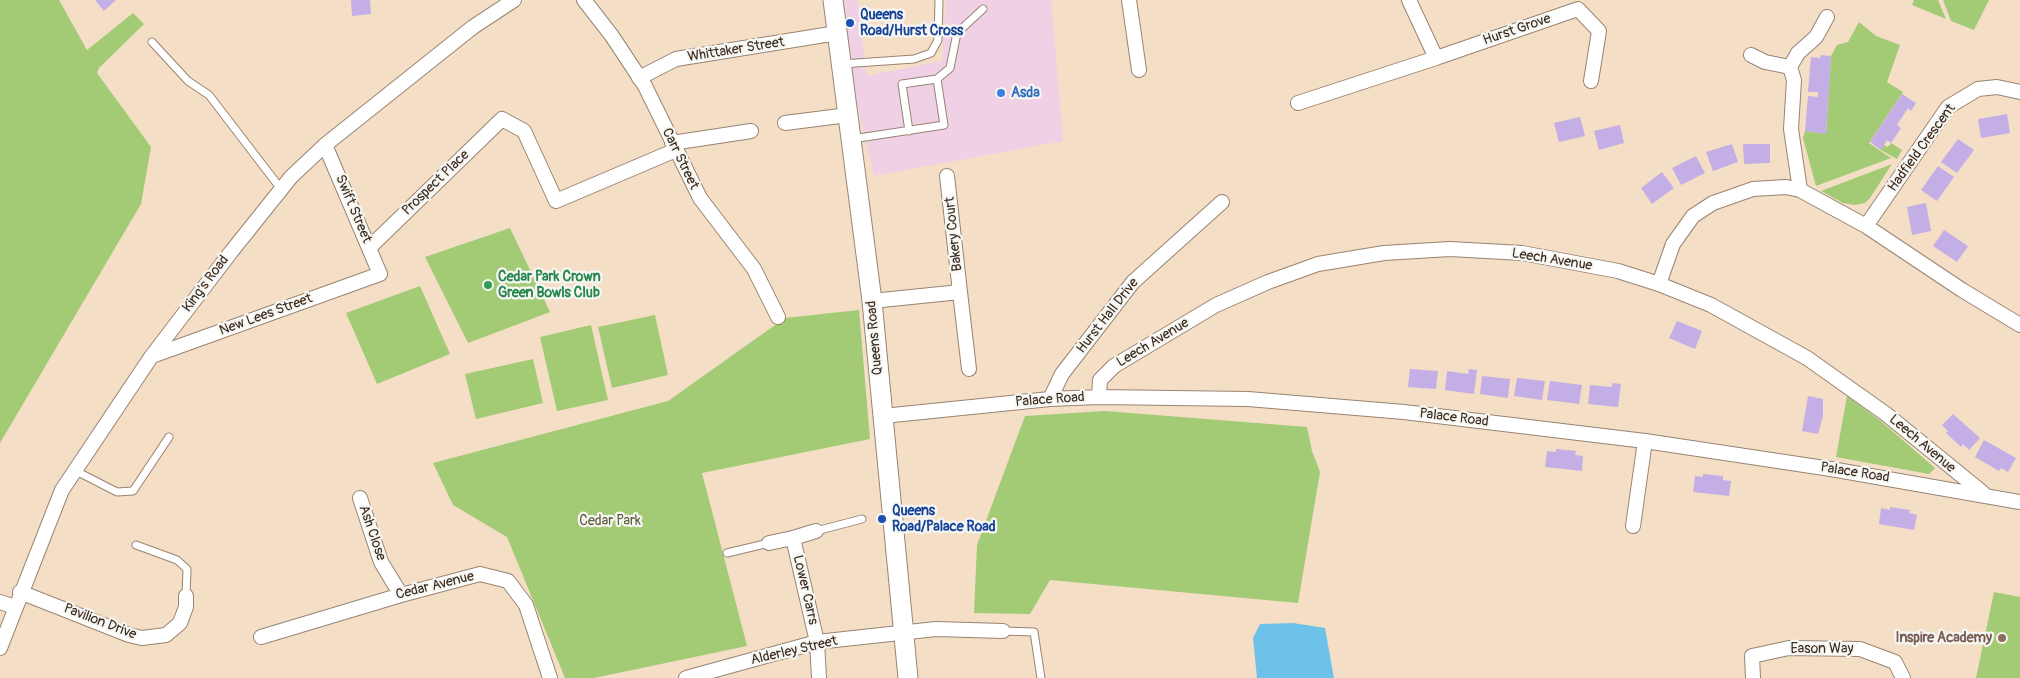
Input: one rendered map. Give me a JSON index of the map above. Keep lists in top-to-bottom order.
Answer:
{
  "streets": {
    "main road": ["Queens Road"],
    "street": [
      "Hurst Grove",
      "Whittaker Street",
      "Hadfield Crescent",
      "Carr Street",
      "Prospect Place",
      "Swift Street",
      "Bakery Court",
      "Leech Avenue",
      "King's Road",
      "New Lees Street",
      "Hurst Hall Drive",
      "Palace Road",
      "Ash Close",
      "Cedar Avenue",
      "Lower Carrs",
      "Pavilion Drive",
      "Eason Way",
      "Alderley Street"
    ]
  },
  "crossings": [
    ["Whittaker Street", "Carr Street"],
    ["Whittaker Street", "Queens Road"],
    ["Carr Street", "Prospect Place"],
    ["Prospect Place", "Swift Street"],
    ["Swift Street", "King's Road"],
    ["Swift Street", "New Lees Street"],
    ["Leech Avenue", "Palace Road"],
    ["King's Road", "New Lees Street"],
    ["King's Road", "Pavilion Drive"],
    ["Hurst Hall Drive", "Palace Road"],
    ["Queens Road", "Palace Road"],
    ["Queens Road", "Alderley Street"],
    ["Ash Close", "Cedar Avenue"],
    ["Lower Carrs", "Alderley Street"]
  ],
  "parks": ["Cedar Park"],
  "places": [
    "Queens Road/Hurst Cross",
    "Asda",
    "Cedar Park Crown Green Bowls Club",
    "Queens Road/Palace Road",
    "Inspire Academy"
  ]
}
